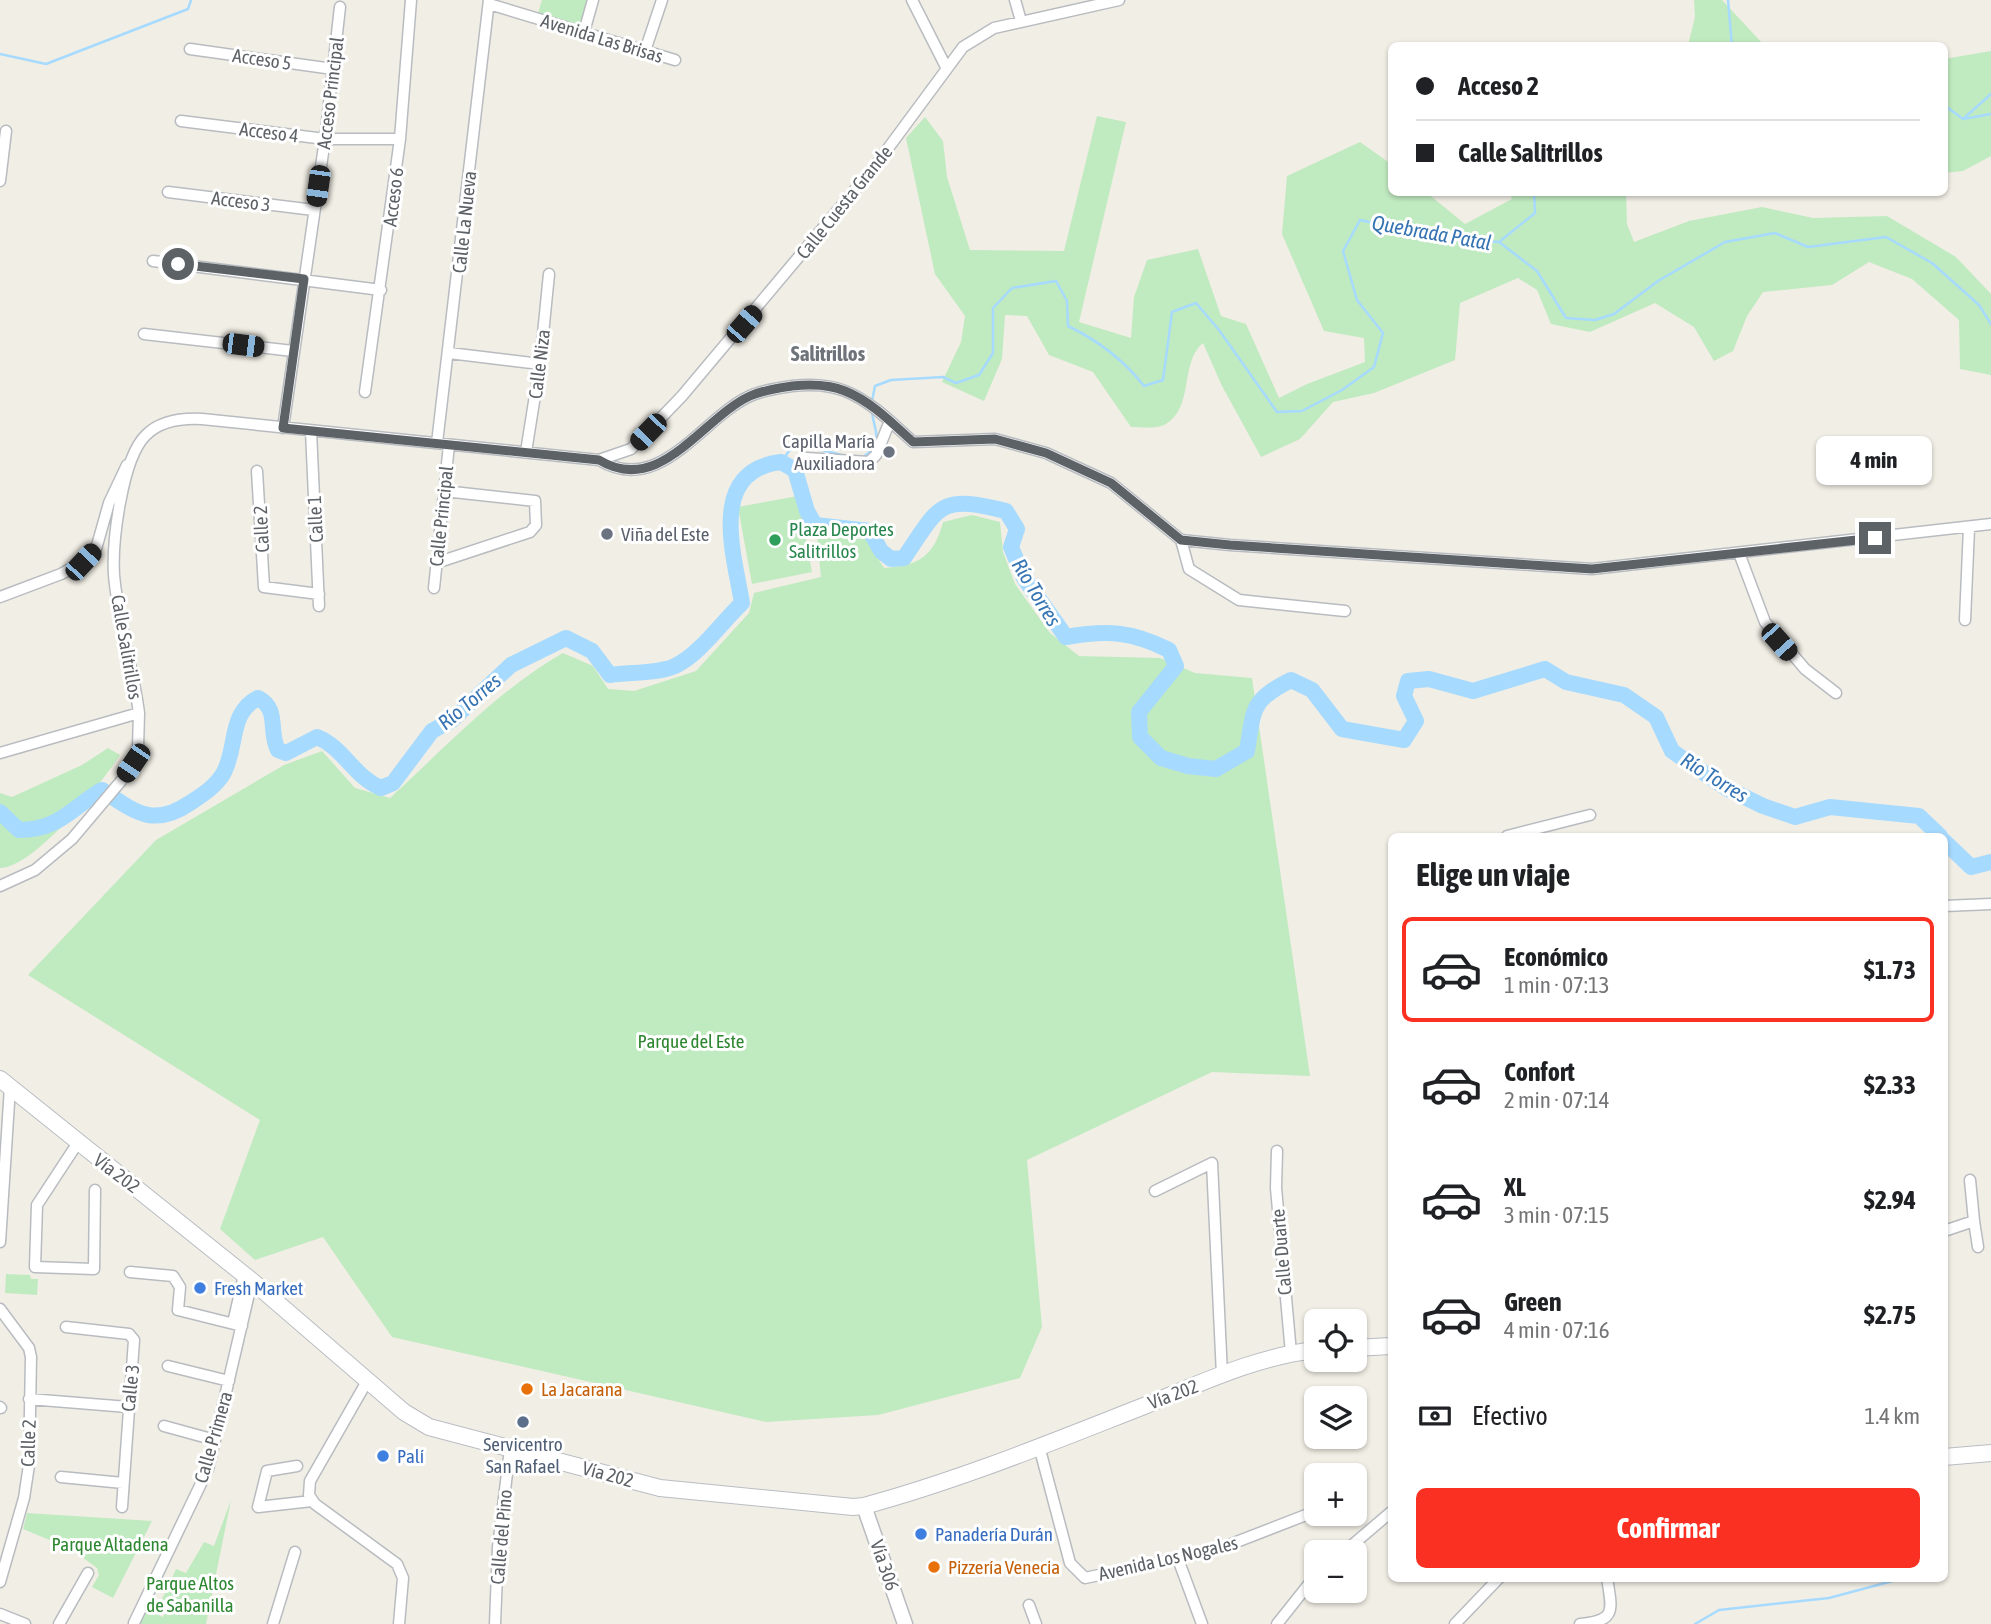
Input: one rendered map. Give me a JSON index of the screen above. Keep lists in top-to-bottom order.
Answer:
{
  "streets": {
    "main road": ["Vía 202"],
    "street": [
      "Avenida Las Brisas",
      "Acceso 5",
      "Acceso Principal",
      "Acceso 4",
      "Acceso 6",
      "Acceso 3",
      "Calle Cuesta Grande",
      "Calle La Nueva",
      "Calle Niza",
      "Calle Principal",
      "Calle 1",
      "Calle 2",
      "Calle Salitrillos",
      "Calle Duarte",
      "Calle 3",
      "Calle Primera",
      "Calle del Pino",
      "Avenida Los Nogales",
      "Vía 306"
    ]
  },
  "crossings": [
    ["Avenida Las Brisas", "Calle La Nueva"],
    ["Acceso 5", "Acceso Principal"],
    ["Acceso Principal", "Acceso 4"],
    ["Acceso Principal", "Acceso 3"],
    ["Acceso 4", "Acceso 6"],
    ["Calle La Nueva", "Calle Principal"],
    ["Calle 1", "Calle 2"],
    ["Vía 202", "Calle Duarte"],
    ["Vía 202", "Calle Primera"],
    ["Vía 202", "Calle del Pino"],
    ["Vía 202", "Avenida Los Nogales"],
    ["Vía 202", "Vía 306"]
  ],
  "districts": ["Salitrillos"],
  "water": ["Quebrada Patal", "Río Torres"],
  "parks": ["Parque del Este", "Parque Altadena", "Parque Altos de Sabanilla"],
  "places": [
    "Capilla María Auxiliadora",
    "Viña del Este",
    "Plaza Deportes Salitrillos",
    "Fresh Market",
    "La Jacarana",
    "Servicentro San Rafael",
    "Palí",
    "Panadería Durán",
    "Pizzería Venecia"
  ],
  "page": {
    "banner": ["Acceso 2", "Calle Salitrillos"],
    "bubble": "4 min",
    "heading": "Elige un viaje",
    "list": [
      {
        "name": "Económico",
        "note": "1 min · 07:13",
        "value": "$1.73"
      },
      {
        "name": "Confort",
        "note": "2 min · 07:14",
        "value": "$2.33"
      },
      {
        "name": "XL",
        "note": "3 min · 07:15",
        "value": "$2.94"
      },
      {
        "name": "Green",
        "note": "4 min · 07:16",
        "value": "$2.75"
      }
    ],
    "map_buttons": ["+", "−"],
    "pay": ["Efectivo", "1.4 km"],
    "buttons": "Confirmar"
  }
}
